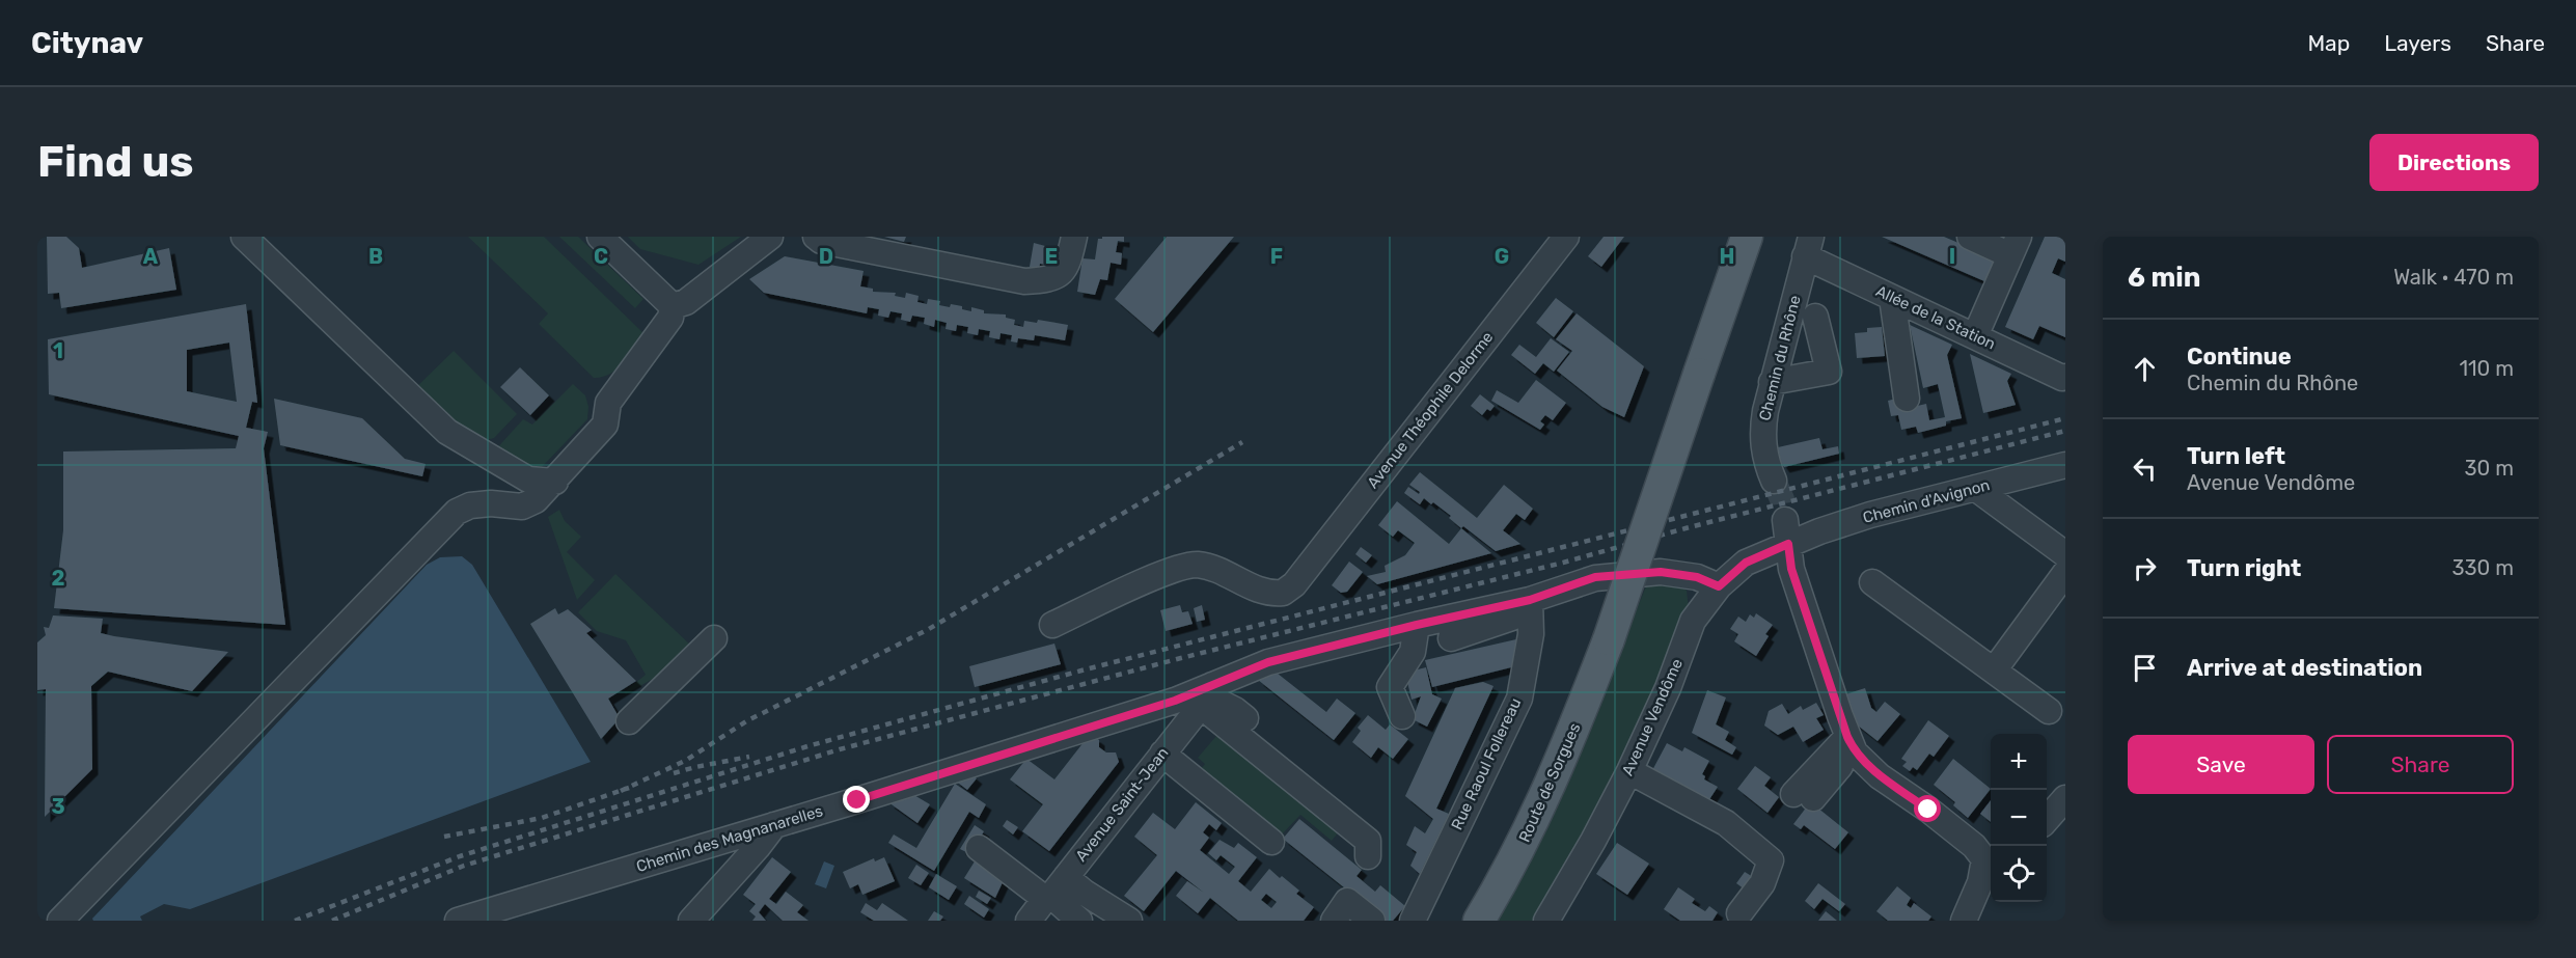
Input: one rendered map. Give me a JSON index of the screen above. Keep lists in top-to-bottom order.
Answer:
{
  "streets": {
    "main road": ["Route de Sorgues"],
    "street": [
      "Allée de la Station",
      "Chemin du Rhône",
      "Avenue Théophile Delorme",
      "Chemin d'Avignon",
      "Avenue Vendôme",
      "Rue Raoul Follereau",
      "Avenue Saint-Jean",
      "Chemin des Magnanarelles"
    ]
  },
  "crossings": [
    ["Allée de la Station", "Chemin du Rhône"],
    ["Chemin d'Avignon", "Avenue Vendôme"],
    ["Avenue Vendôme", "Chemin des Magnanarelles"],
    ["Rue Raoul Follereau", "Chemin des Magnanarelles"],
    ["Avenue Saint-Jean", "Chemin des Magnanarelles"]
  ],
  "page": {
    "header": "Citynav",
    "nav": ["Map", "Layers", "Share"],
    "buttons": [
      "Directions",
      ["Save", "Share"]
    ],
    "title": "Find us",
    "heading": ["6 min", "Walk · 470 m"],
    "list": [
      ["Continue", "Chemin du Rhône", "110 m"],
      ["Turn left", "Avenue Vendôme", "30 m"],
      ["Turn right", "330 m"],
      "Arrive at destination"
    ],
    "map_buttons": ["+", "−"]
  },
  "grid": {
    "columns": [
      "A",
      "B",
      "C",
      "D",
      "E",
      "F",
      "G",
      "H",
      "I"
    ],
    "rows": ["1", "2", "3"]
  }
}
